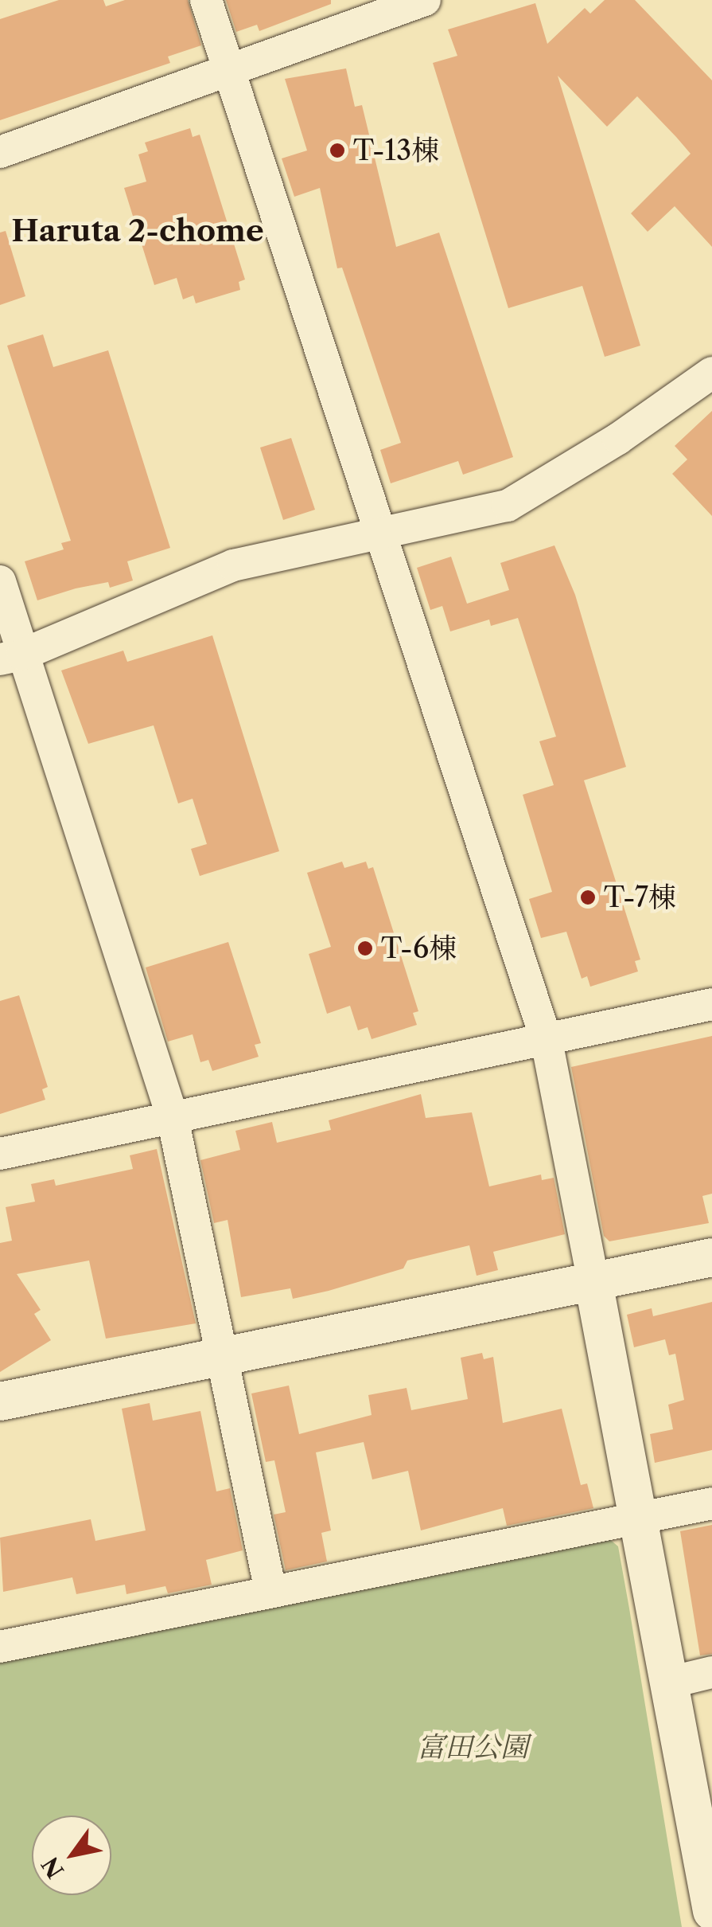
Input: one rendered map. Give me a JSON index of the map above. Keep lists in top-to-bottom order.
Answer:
{
  "districts": ["Haruta 2-chome"],
  "parks": ["富田公園"],
  "places": ["T-13棟", "T-7棟", "T-6棟"],
  "north": "bottom left"
}
